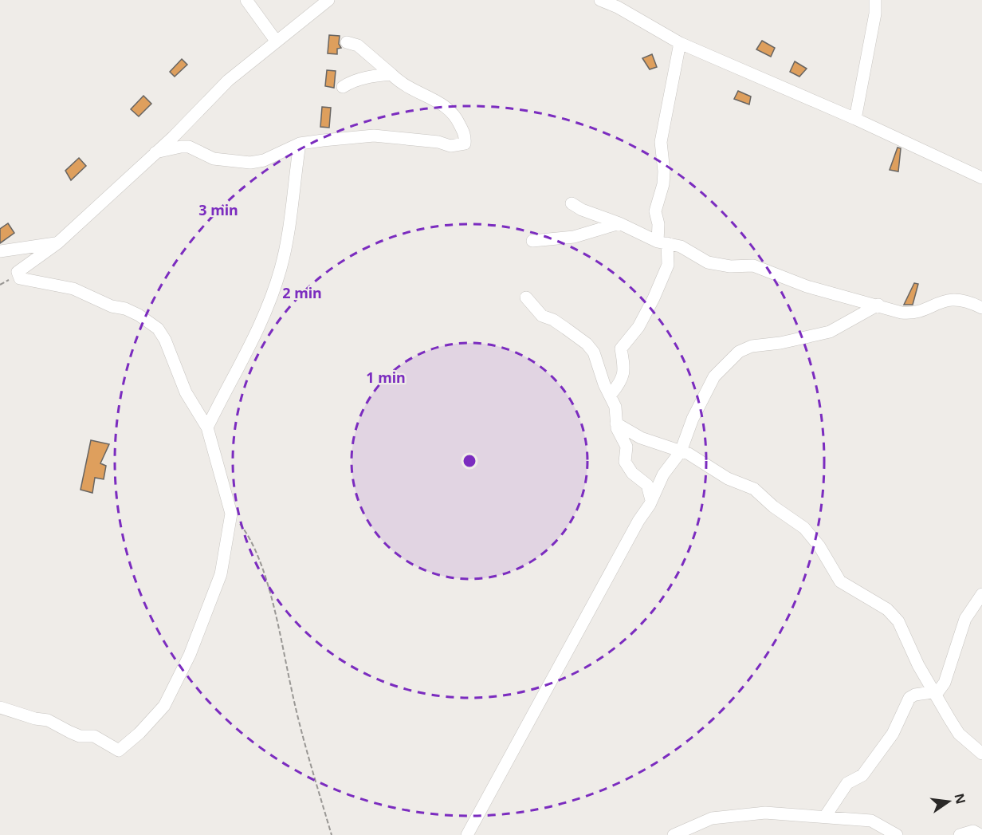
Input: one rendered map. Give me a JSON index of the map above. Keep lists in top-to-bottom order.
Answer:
{
  "north": "right",
  "rings": ["3 min", "2 min", "1 min"]
}
